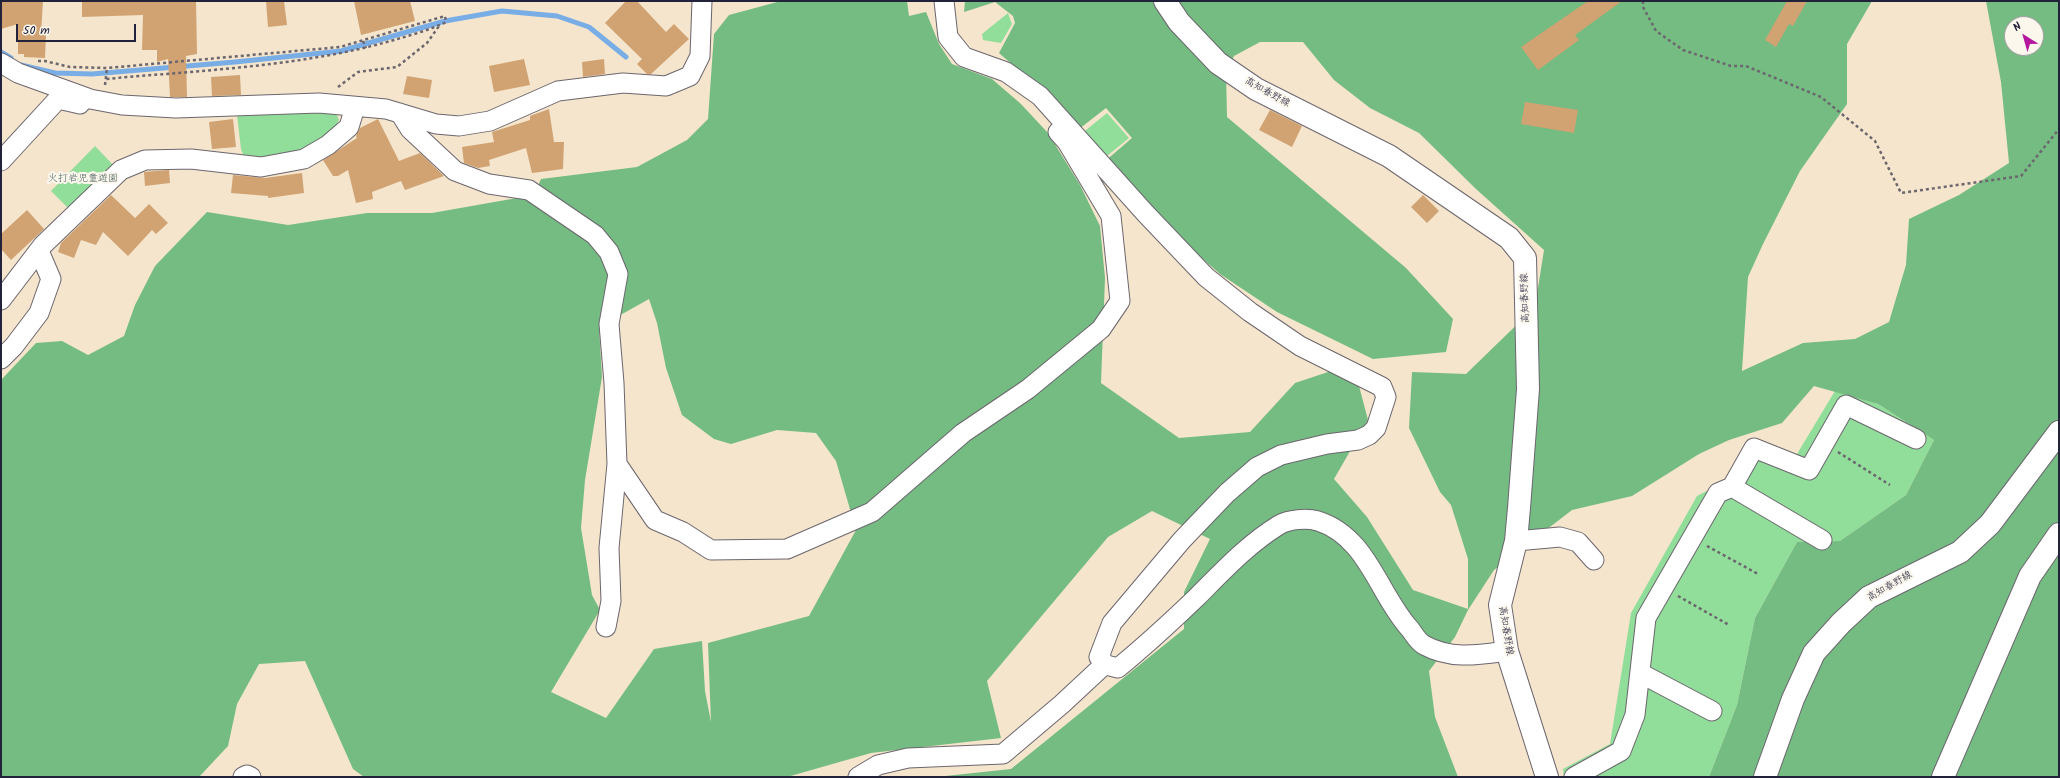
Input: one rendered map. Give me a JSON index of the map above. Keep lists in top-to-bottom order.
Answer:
{
  "streets": {
    "main road": ["高知春野線"]
  },
  "parks": ["火打岩児童遊園"],
  "scale_bar": "50 m",
  "north": "top left"
}
